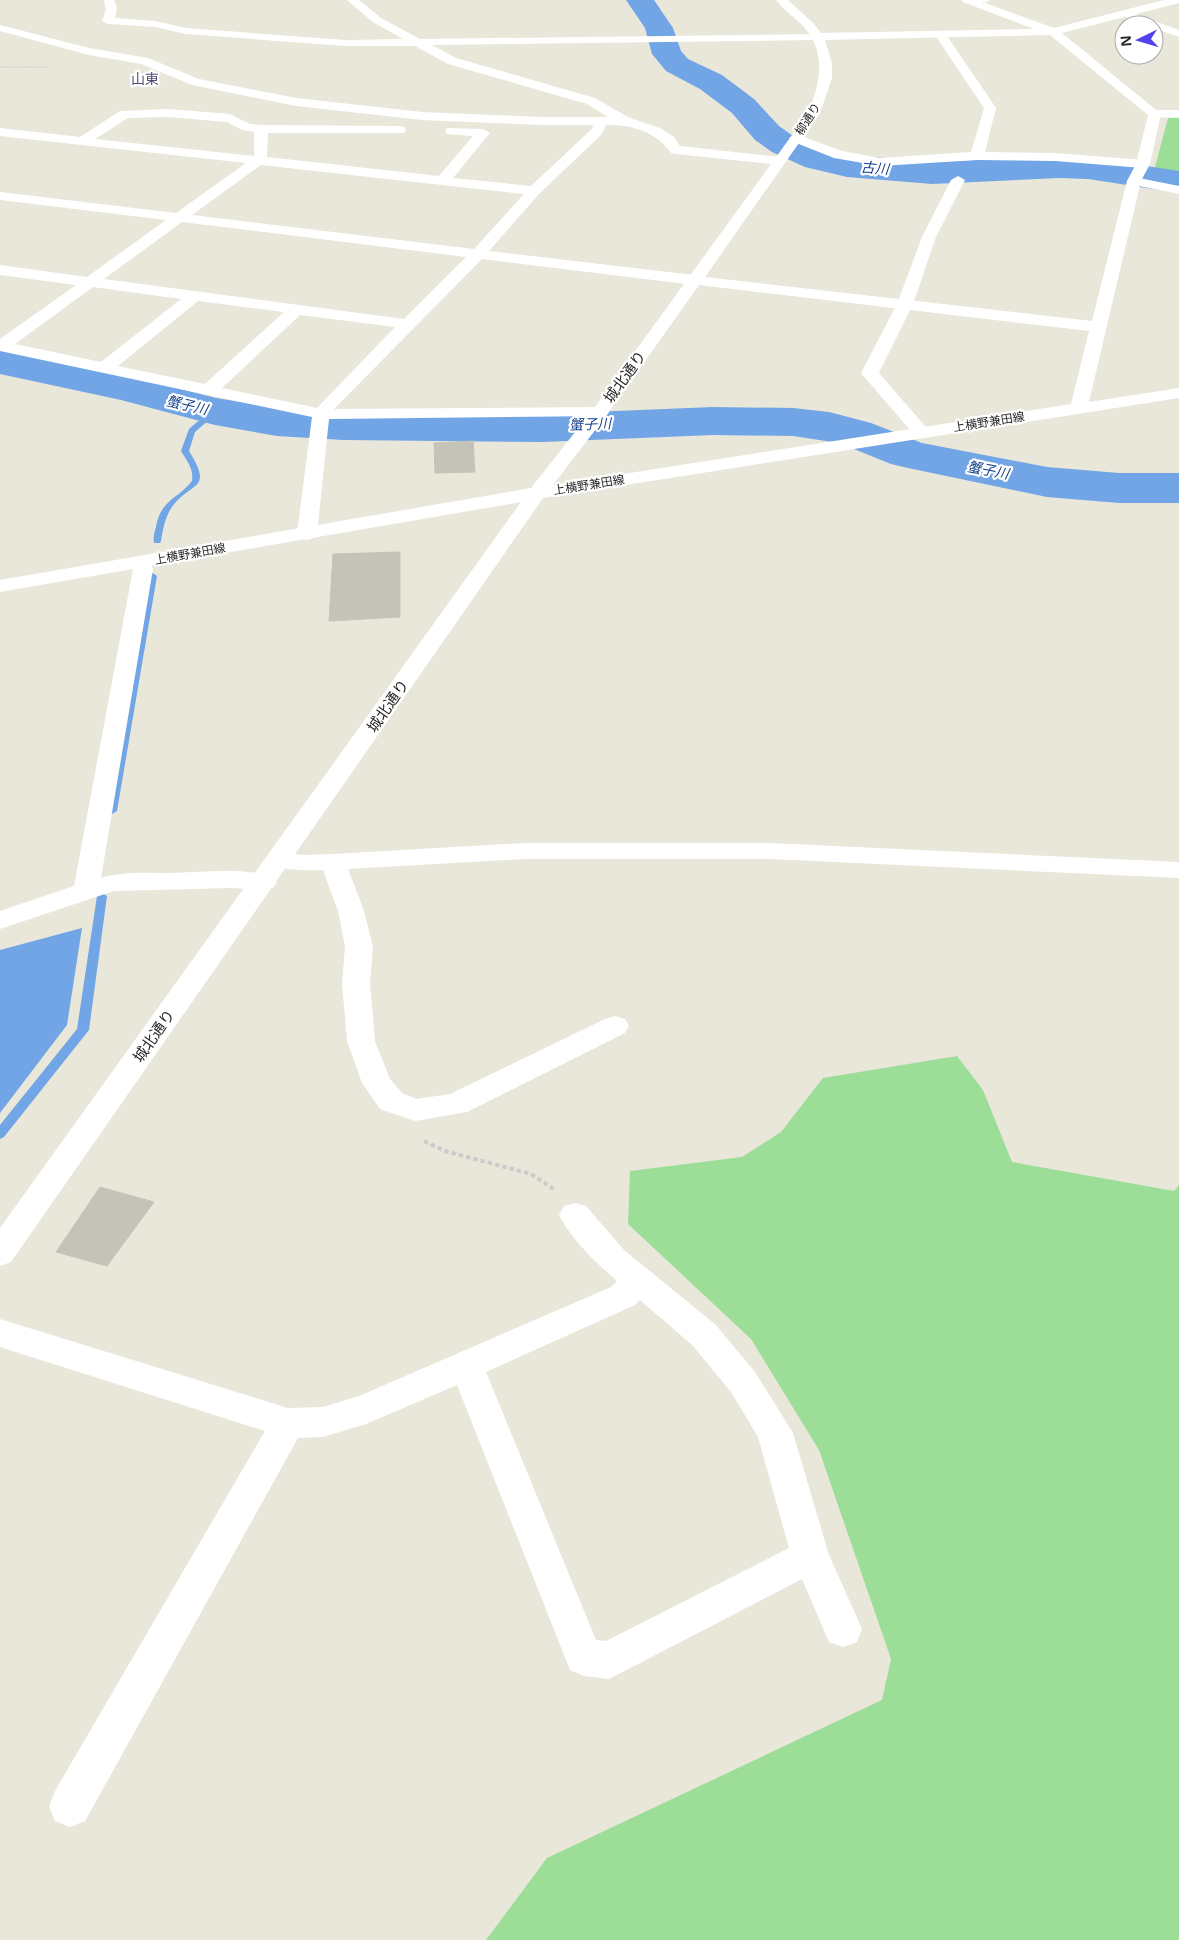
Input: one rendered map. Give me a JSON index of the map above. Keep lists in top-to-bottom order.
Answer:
{
  "streets": {
    "street": ["柳通り", "城北通り", "上横野兼田線"]
  },
  "crossings": [
    ["柳通り", "城北通り"],
    ["城北通り", "上横野兼田線"]
  ],
  "districts": ["山東"],
  "water": ["古川", "蟹子川"],
  "north": "left"
}
